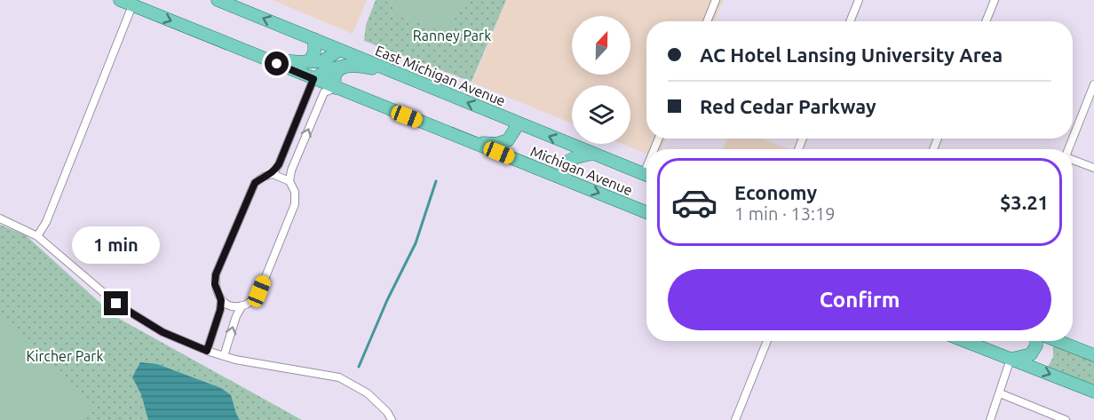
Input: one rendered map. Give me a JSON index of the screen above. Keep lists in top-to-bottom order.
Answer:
{
  "streets": {
    "main road": ["East Michigan Avenue", "Michigan Avenue"]
  },
  "parks": ["Ranney Park", "Kircher Park"],
  "north": "top",
  "page": {
    "banner": ["AC Hotel Lansing University Area", "Red Cedar Parkway"],
    "list": [
      {
        "name": "Economy",
        "note": "1 min · 13:19",
        "value": "$3.21"
      }
    ],
    "bubble": "1 min",
    "buttons": "Confirm"
  }
}
